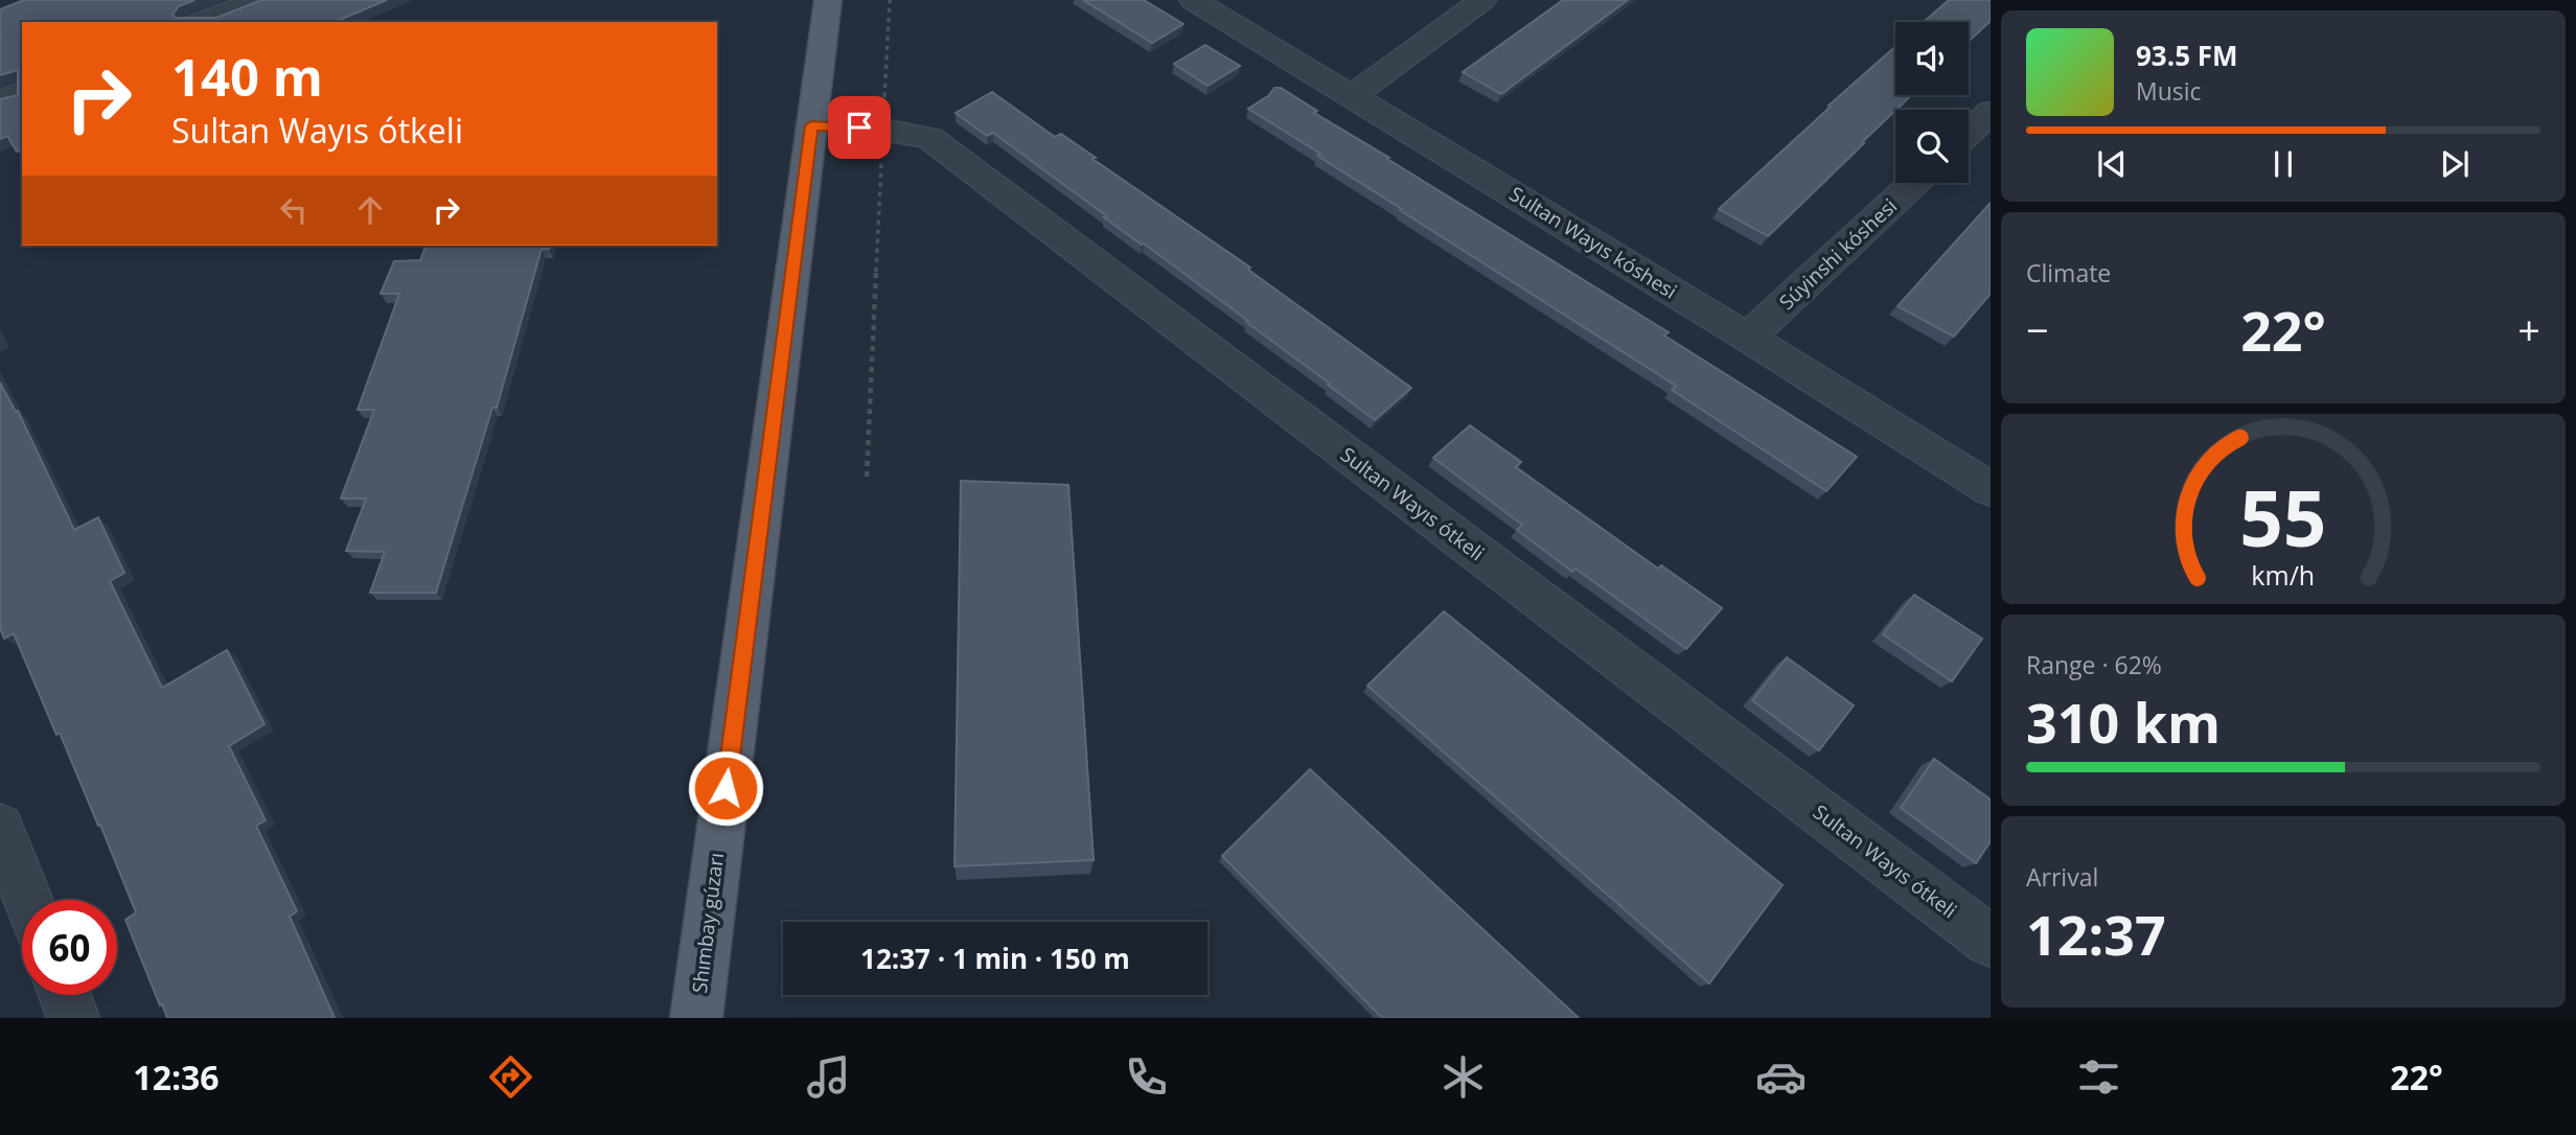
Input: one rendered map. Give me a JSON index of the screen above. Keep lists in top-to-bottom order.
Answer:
{
  "streets": {
    "main road": ["Shımbay gúzarı"],
    "street": ["Sultan Wayıs kóshesi", "Súyinshi kóshesi", "Sultan Wayıs ótkeli"]
  },
  "crossings": [
    ["Sultan Wayıs kóshesi", "Súyinshi kóshesi"],
    ["Sultan Wayıs ótkeli", "Shımbay gúzarı"]
  ],
  "page": {
    "turn": ["140 m", "Sultan Wayıs ótkeli"],
    "song": ["93.5 FM", "Music"],
    "tile": [
      "Climate",
      ["Range · 62%", "310 km"],
      ["Arrival", "12:37"]
    ],
    "heat": ["−", "22°", "+"],
    "limit": "60",
    "trip": "12:37 · 1 min · 150 m",
    "tabs": ["12:36", "22°"],
    "gauge": ["55", "km/h"]
  }
}
